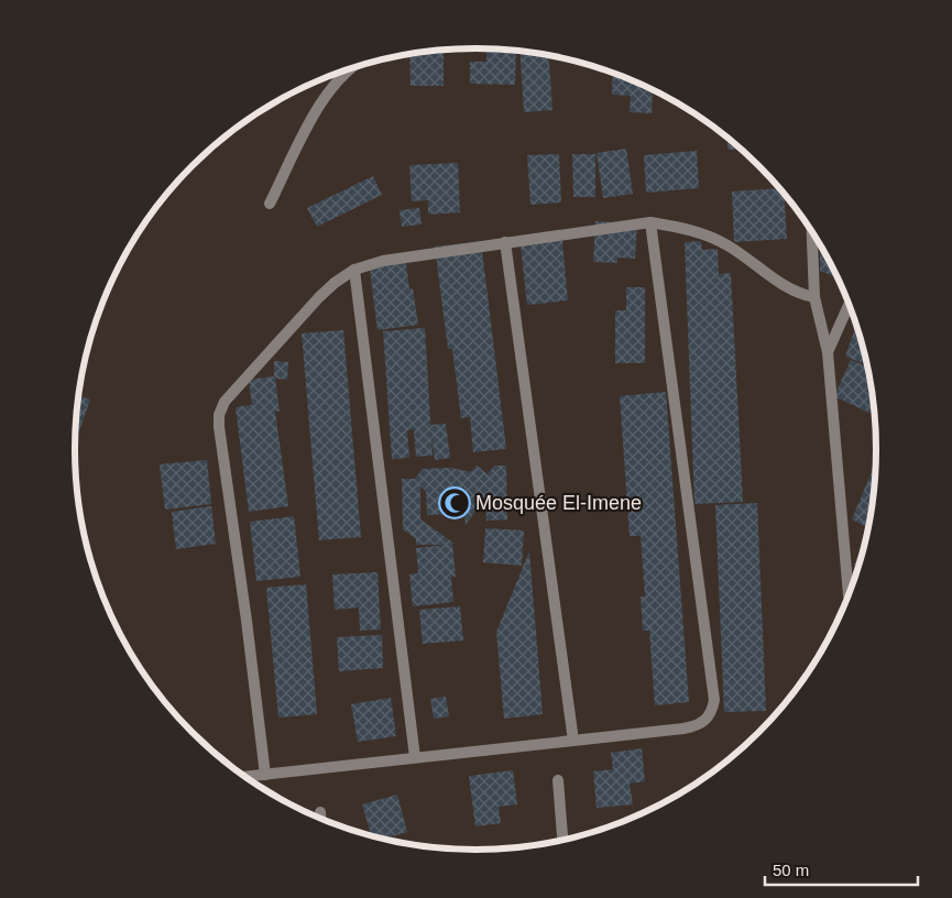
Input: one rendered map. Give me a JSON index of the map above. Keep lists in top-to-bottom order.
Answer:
{
  "places": {
    "mosque": ["Mosquée El-Imene"]
  },
  "scale_bar": "50 m"
}
